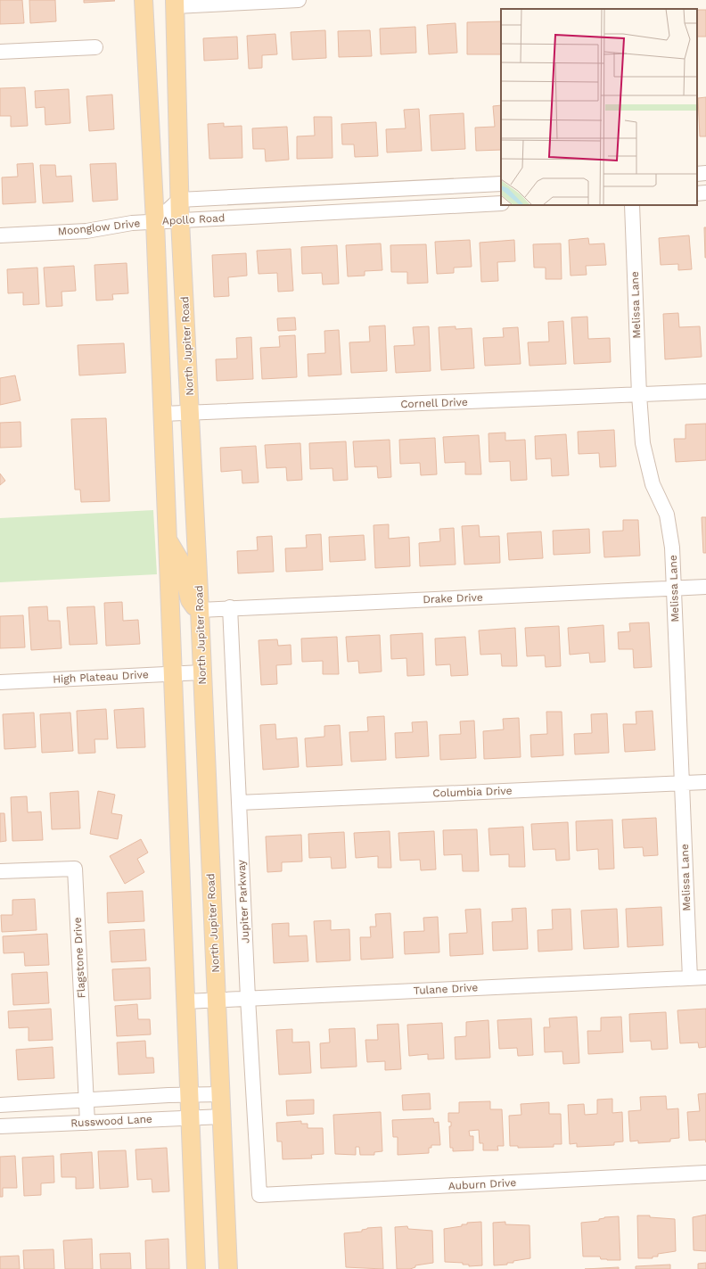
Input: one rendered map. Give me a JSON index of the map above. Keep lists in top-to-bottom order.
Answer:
{
  "streets": {
    "main road": ["North Jupiter Road"],
    "street": [
      "Apollo Road",
      "Moonglow Drive",
      "Melissa Lane",
      "Cornell Drive",
      "Drake Drive",
      "High Plateau Drive",
      "Columbia Drive",
      "Jupiter Parkway",
      "Flagstone Drive",
      "Tulane Drive",
      "Russwood Lane",
      "Auburn Drive"
    ]
  },
  "crossings": [
    ["Apollo Road", "Moonglow Drive"],
    ["Apollo Road", "North Jupiter Road"],
    ["Melissa Lane", "Cornell Drive"],
    ["Melissa Lane", "Drake Drive"],
    ["Melissa Lane", "Columbia Drive"],
    ["Melissa Lane", "Tulane Drive"],
    ["North Jupiter Road", "Cornell Drive"],
    ["North Jupiter Road", "Drake Drive"],
    ["North Jupiter Road", "High Plateau Drive"],
    ["North Jupiter Road", "Tulane Drive"],
    ["North Jupiter Road", "Russwood Lane"],
    ["Drake Drive", "Jupiter Parkway"],
    ["Columbia Drive", "Jupiter Parkway"],
    ["Jupiter Parkway", "Tulane Drive"],
    ["Jupiter Parkway", "Auburn Drive"],
    ["Flagstone Drive", "Russwood Lane"]
  ]
}
